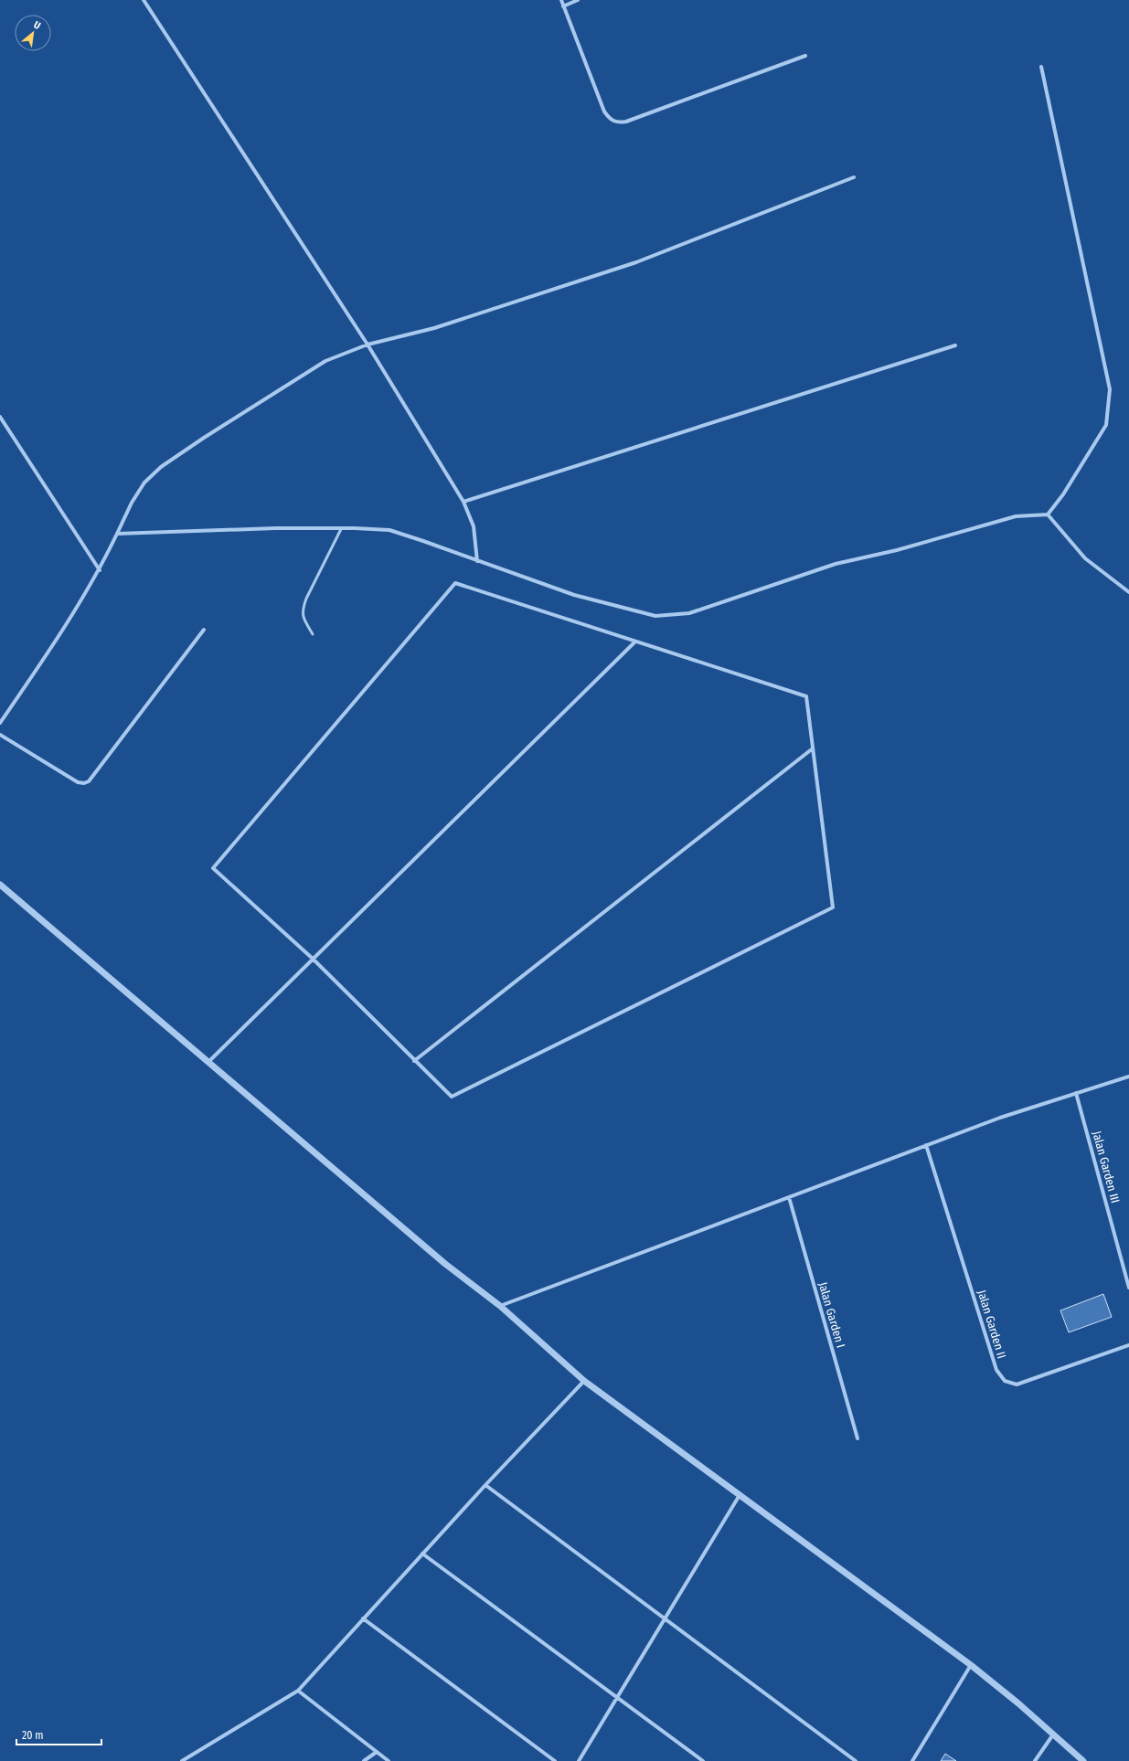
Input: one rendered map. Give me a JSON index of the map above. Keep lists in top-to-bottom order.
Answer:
{
  "streets": {
    "street": ["Jalan Garden III", "Jalan Garden I", "Jalan Garden II"]
  },
  "scale_bar": "20 m",
  "north": "top right"
}
